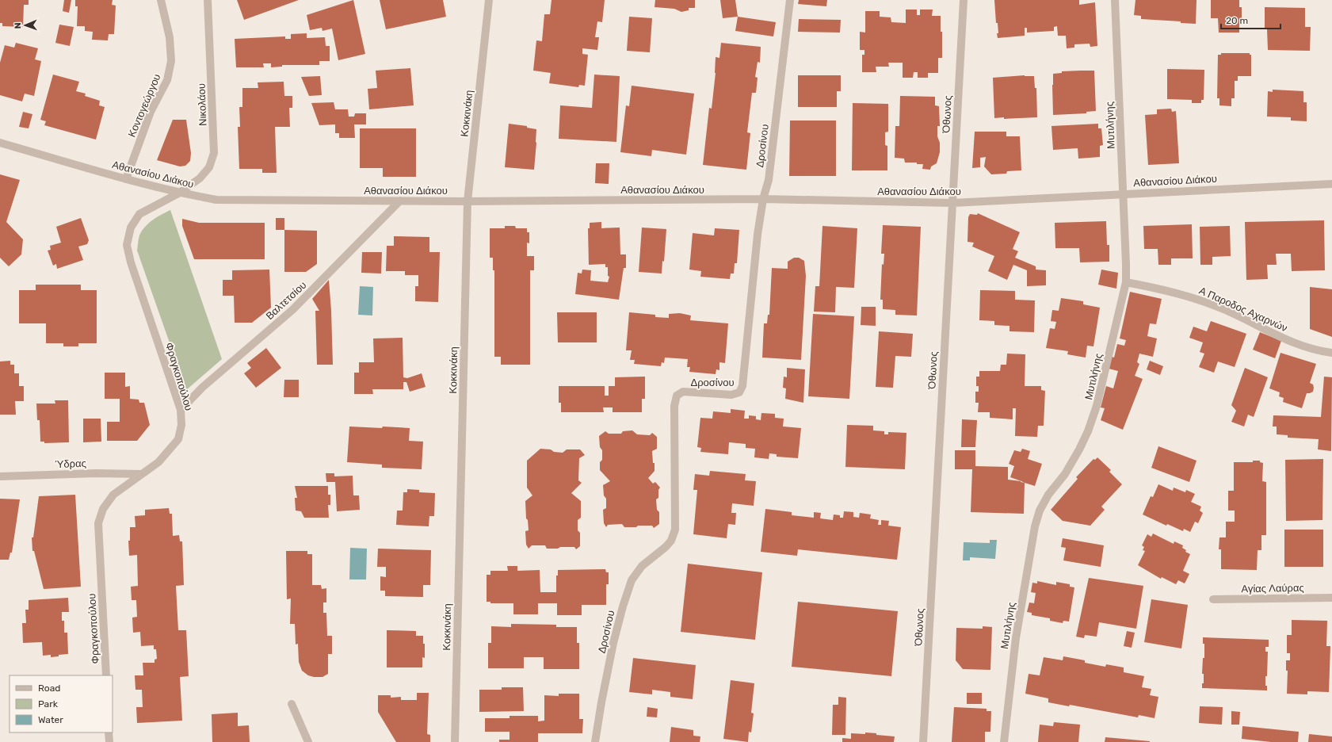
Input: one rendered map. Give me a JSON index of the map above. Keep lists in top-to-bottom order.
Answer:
{
  "streets": {
    "street": [
      "Νικολάου",
      "Κοντογεώργου",
      "Κοκκινάκη",
      "Όθωνος",
      "Μυτιλήνης",
      "Δροσίνου",
      "Αθανασίου Διάκου",
      "Βαλτετσίου",
      "Α Παροδος Αχαρνών",
      "Φραγκοπούλου",
      "Ύδρας",
      "Αγίας Λαύρας"
    ]
  },
  "crossings": [
    ["Νικολάου", "Αθανασίου Διάκου"],
    ["Νικολάου", "Φραγκοπούλου"],
    ["Κοντογεώργου", "Αθανασίου Διάκου"],
    ["Κοκκινάκη", "Αθανασίου Διάκου"],
    ["Όθωνος", "Αθανασίου Διάκου"],
    ["Μυτιλήνης", "Αθανασίου Διάκου"],
    ["Μυτιλήνης", "Α Παροδος Αχαρνών"],
    ["Δροσίνου", "Αθανασίου Διάκου"],
    ["Αθανασίου Διάκου", "Βαλτετσίου"],
    ["Αθανασίου Διάκου", "Φραγκοπούλου"],
    ["Βαλτετσίου", "Φραγκοπούλου"],
    ["Φραγκοπούλου", "Ύδρας"]
  ],
  "legend": ["Road", "Park", "Water"],
  "scale_bar": "20 m",
  "north": "left"
}
